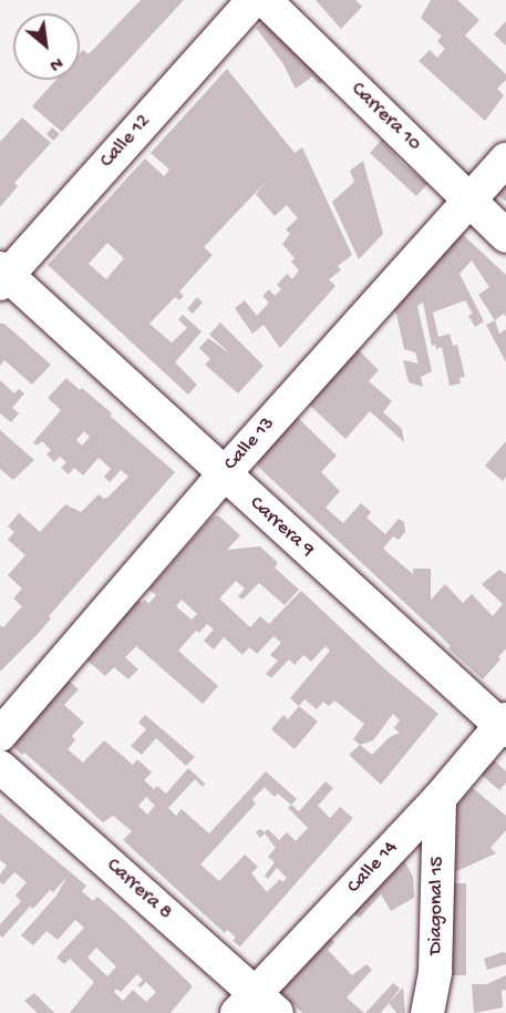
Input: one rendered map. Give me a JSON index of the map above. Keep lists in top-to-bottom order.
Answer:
{
  "streets": {
    "street": [
      "Carrera 10",
      "Calle 12",
      "Calle 13",
      "Carrera 9",
      "Calle 14",
      "Carrera 8",
      "Diagonal 15"
    ]
  },
  "crossings": [
    ["Carrera 10", "Calle 13"],
    ["Calle 12", "Carrera 9"],
    ["Calle 13", "Carrera 9"],
    ["Carrera 9", "Calle 14"],
    ["Calle 14", "Carrera 8"],
    ["Calle 14", "Diagonal 15"]
  ],
  "north": "bottom right"
}
